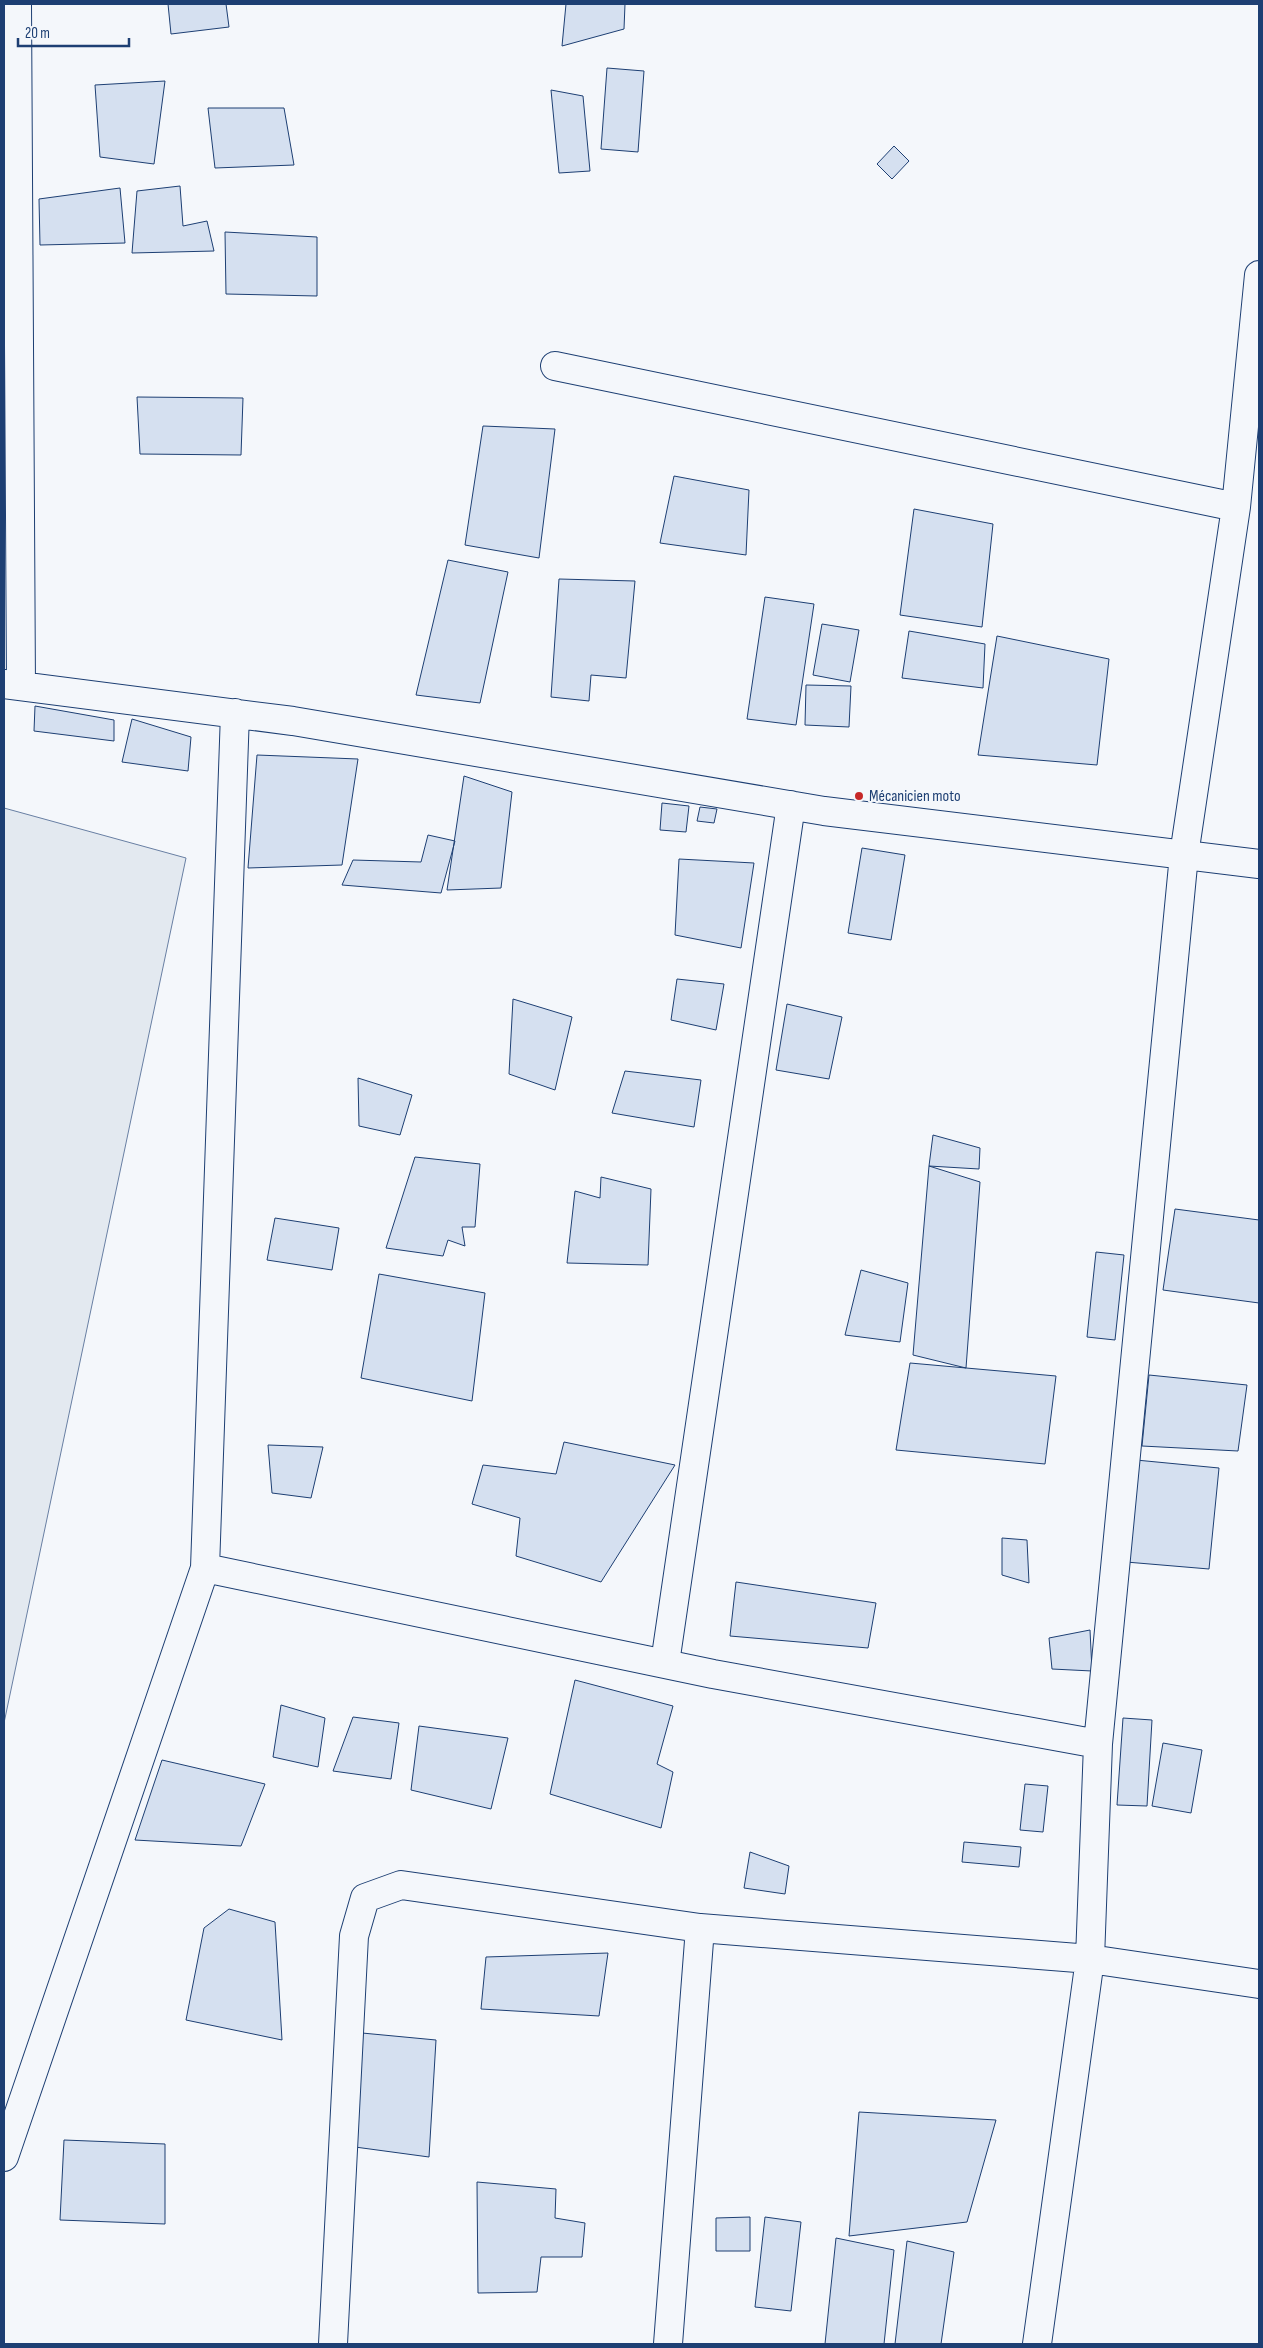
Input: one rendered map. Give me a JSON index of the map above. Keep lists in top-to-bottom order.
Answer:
{
  "places": ["Mécanicien moto"],
  "scale_bar": "20 m"
}
